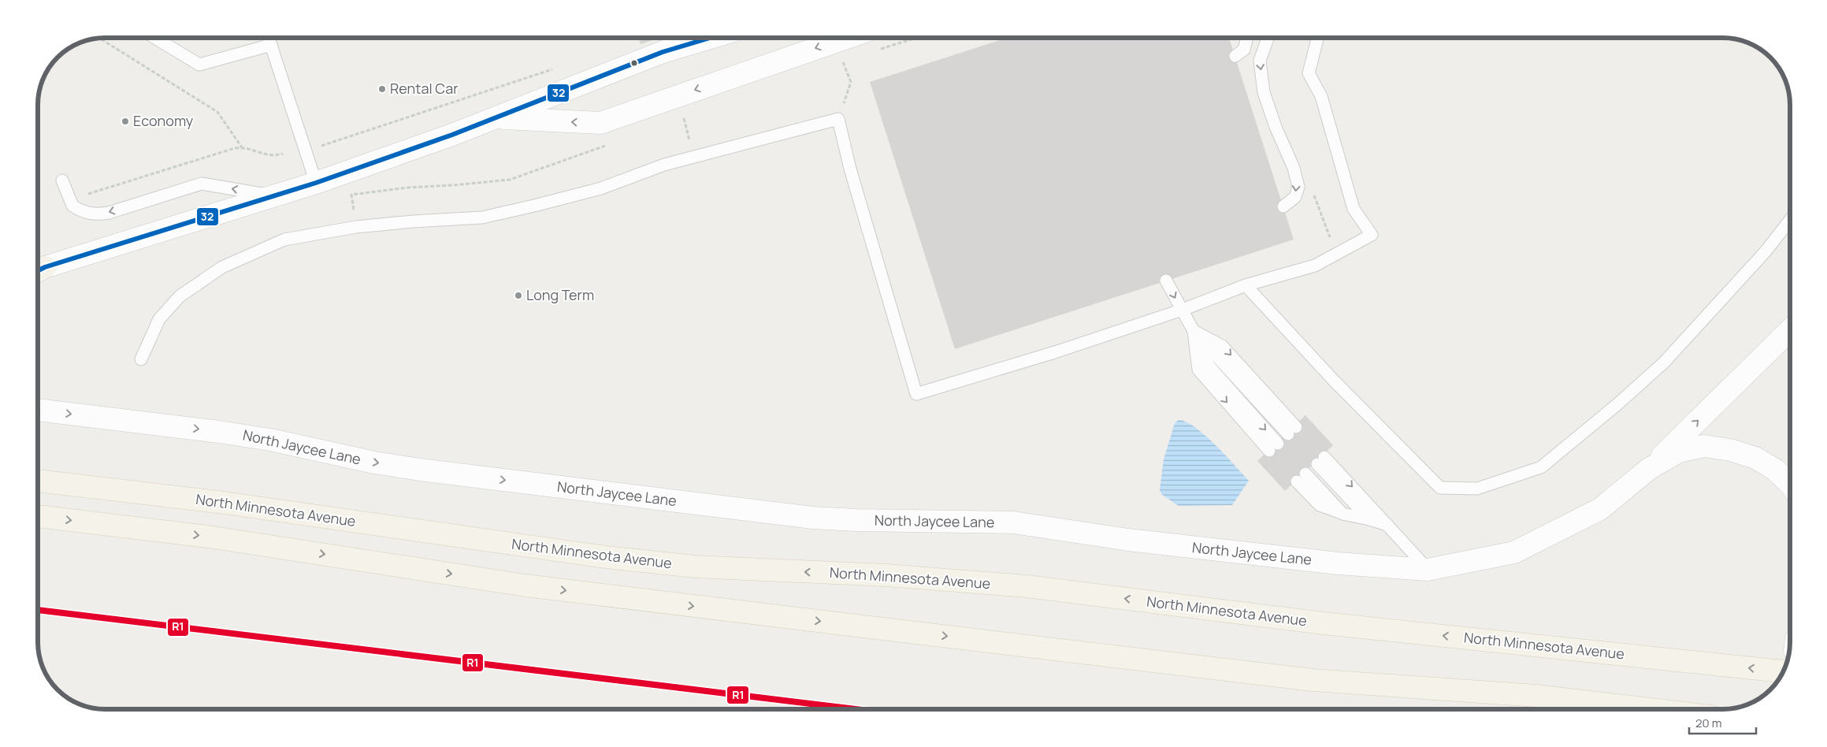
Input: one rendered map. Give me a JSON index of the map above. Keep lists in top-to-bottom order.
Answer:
{
  "streets": {
    "main road": ["North Jaycee Lane", "North Minnesota Avenue"]
  },
  "places": ["Rental Car", "Economy", "Long Term"],
  "lines": ["transit line 32", "transit line R1"],
  "scale_bar": "20 m"
}
